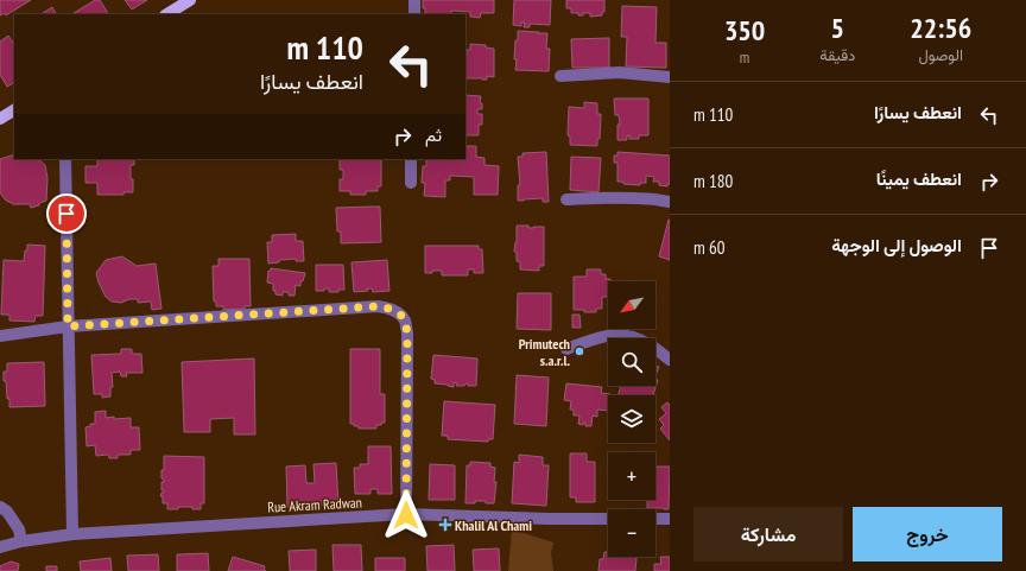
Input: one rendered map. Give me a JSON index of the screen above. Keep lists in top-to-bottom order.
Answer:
{
  "streets": {
    "street": ["Rue Akram Radwan"]
  },
  "places": {
    "other": ["Primutech s.a.r.l."],
    "health": ["Khalil Al Chami"]
  },
  "north": "bottom left",
  "page": {
    "eta": [
      "22:56",
      "الوصول",
      "5",
      "دقيقة",
      "350",
      "m"
    ],
    "turn": ["110 m", "انعطف يسارًا"],
    "list": [
      {
        "name": "انعطف يسارًا",
        "value": "110 m"
      },
      {
        "name": "انعطف يمينًا",
        "value": "180 m"
      },
      {
        "name": "الوصول إلى الوجهة",
        "value": "60 m"
      }
    ],
    "then": "ثم",
    "map_buttons": ["+", "−"],
    "buttons": ["خروج", "مشاركة"]
  }
}
